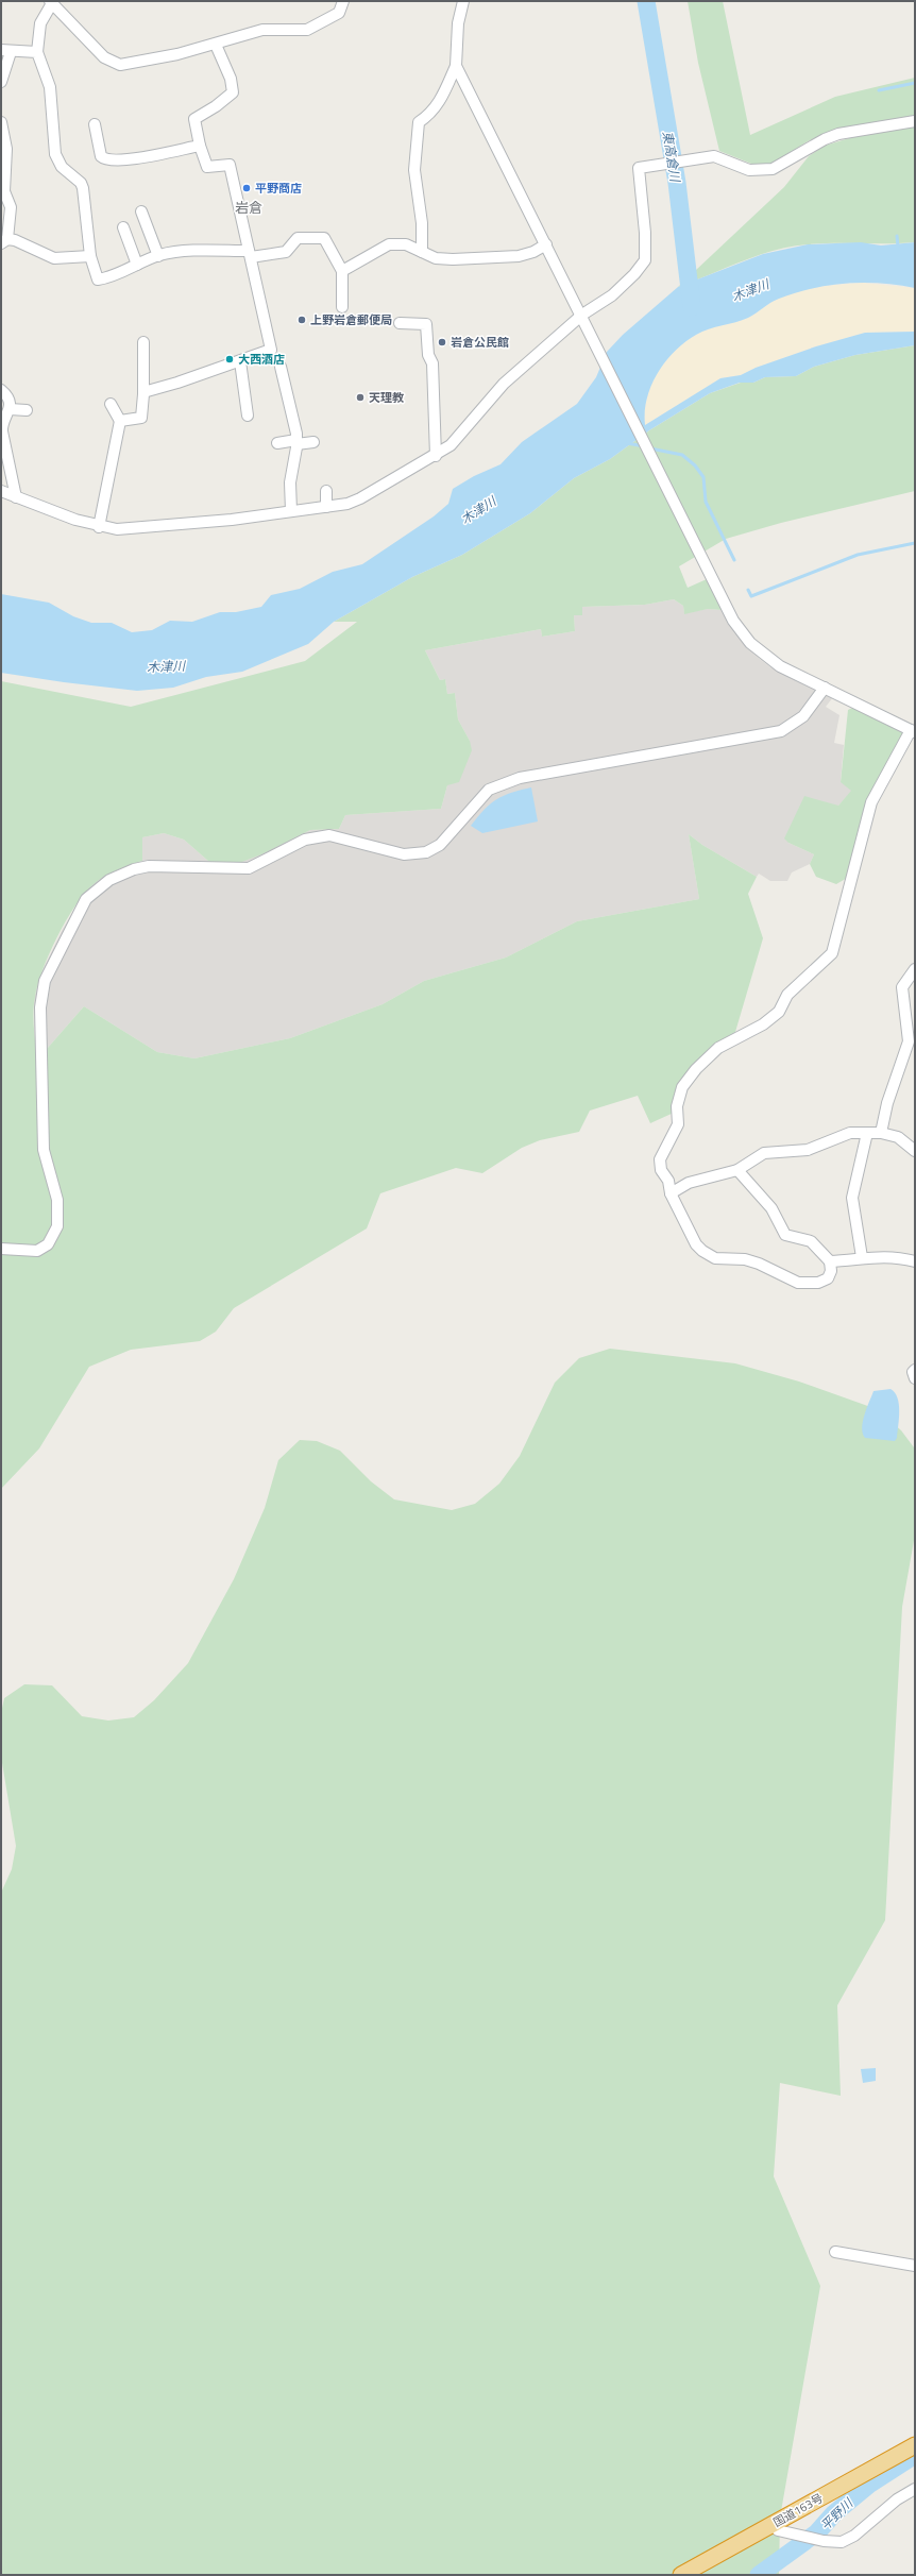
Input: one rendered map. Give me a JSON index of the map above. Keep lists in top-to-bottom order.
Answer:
{
  "streets": {
    "highway": ["国道163号"]
  },
  "districts": ["岩倉"],
  "water": ["東高倉川", "木津川", "平野川"],
  "places": [
    "平野商店",
    "上野岩倉郵便局",
    "岩倉公民館",
    "大西酒店",
    "天理教"
  ]
}
